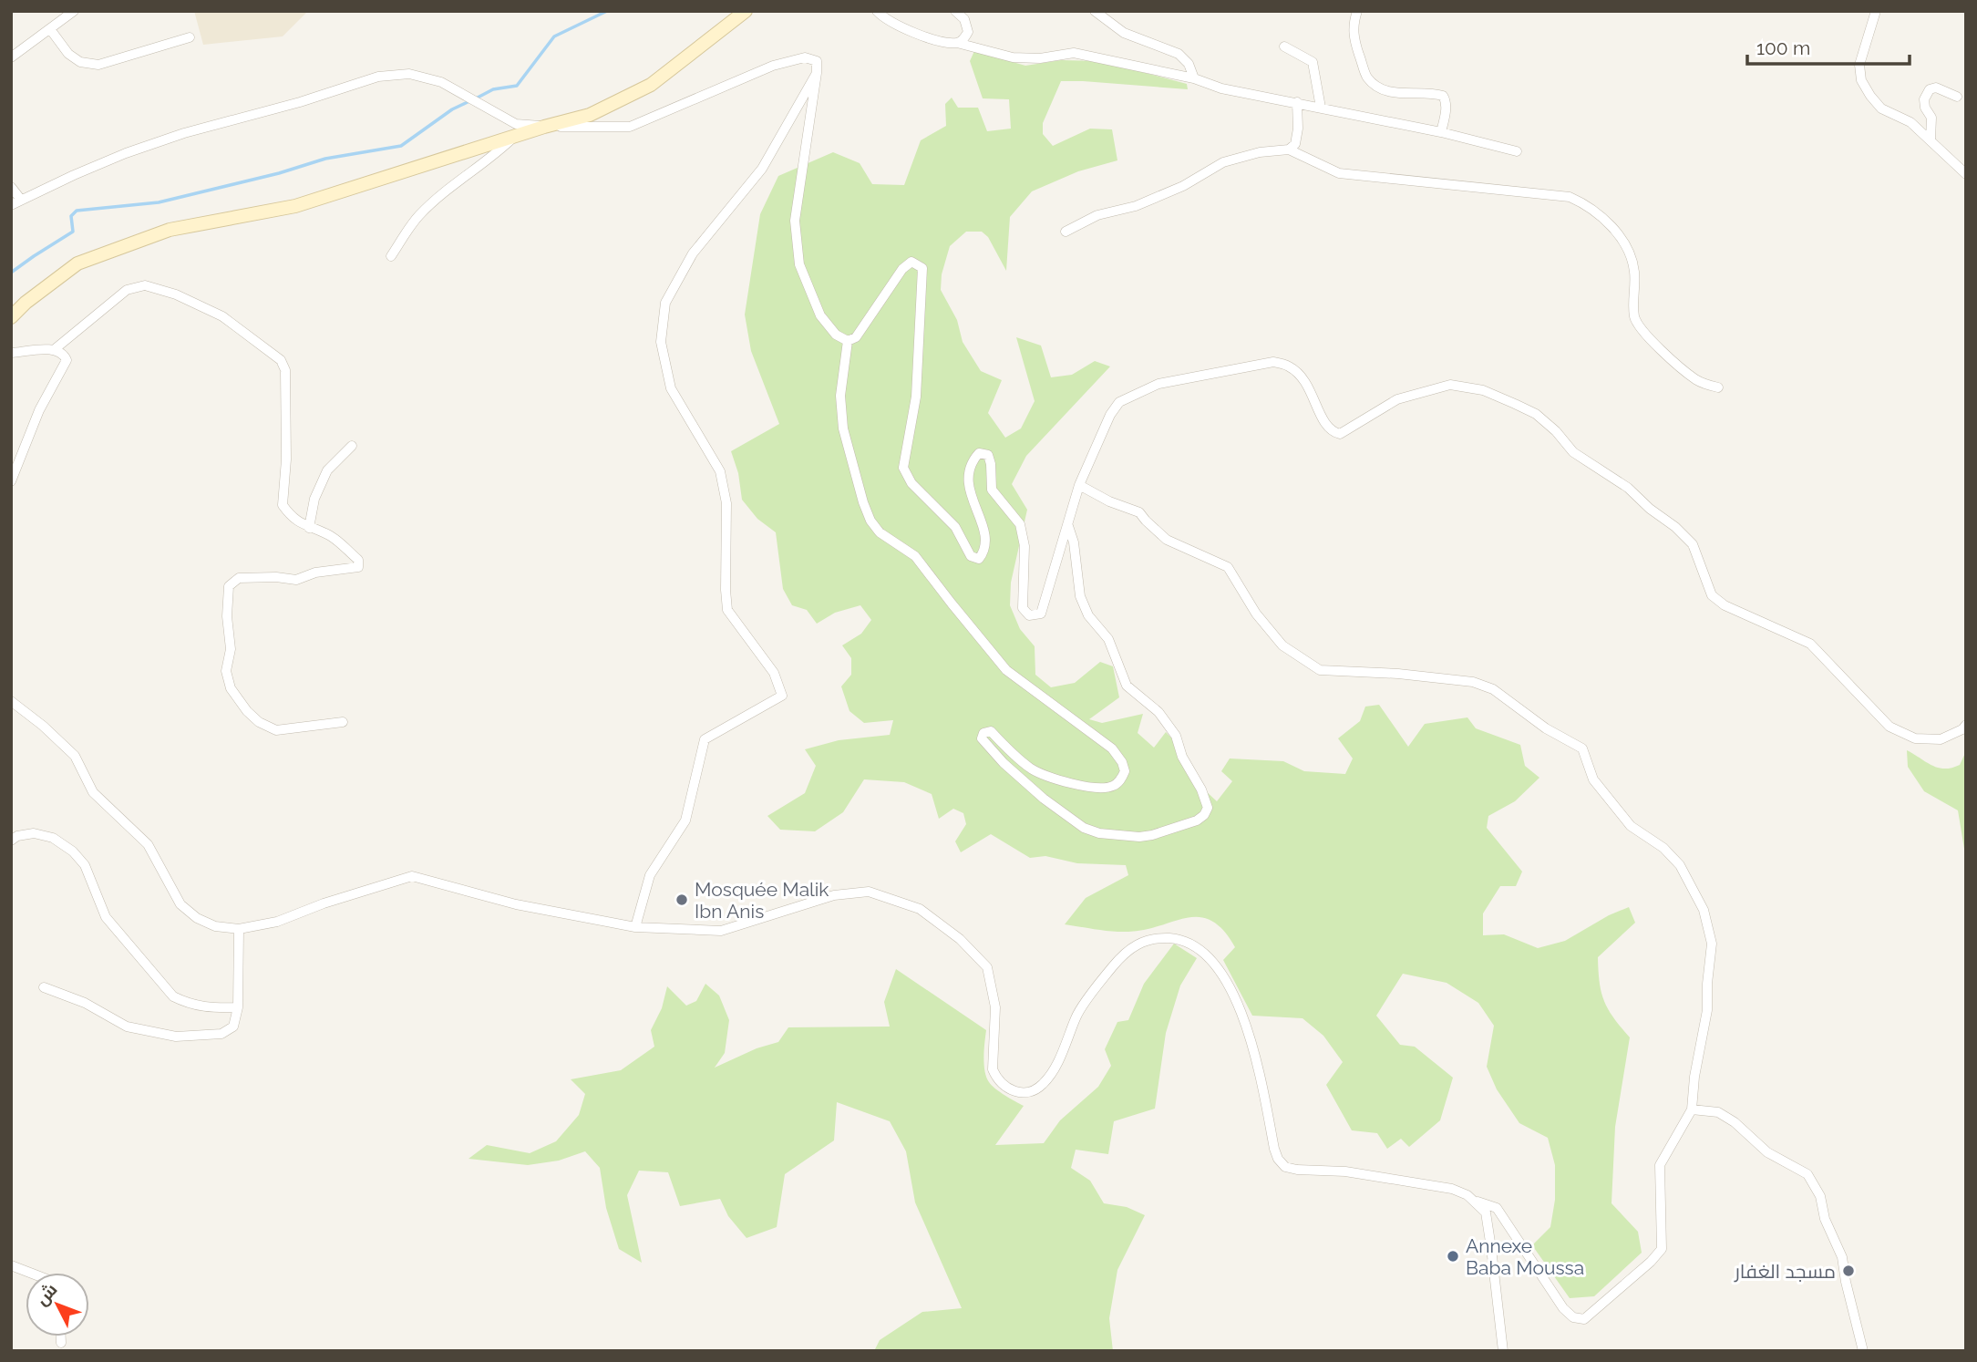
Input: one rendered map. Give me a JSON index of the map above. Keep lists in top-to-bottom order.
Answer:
{
  "places": ["Mosquée Malik Ibn Anis", "Annexe Baba Moussa", "مسجد الغفار"],
  "scale_bar": "100 m",
  "north": "top left"
}
